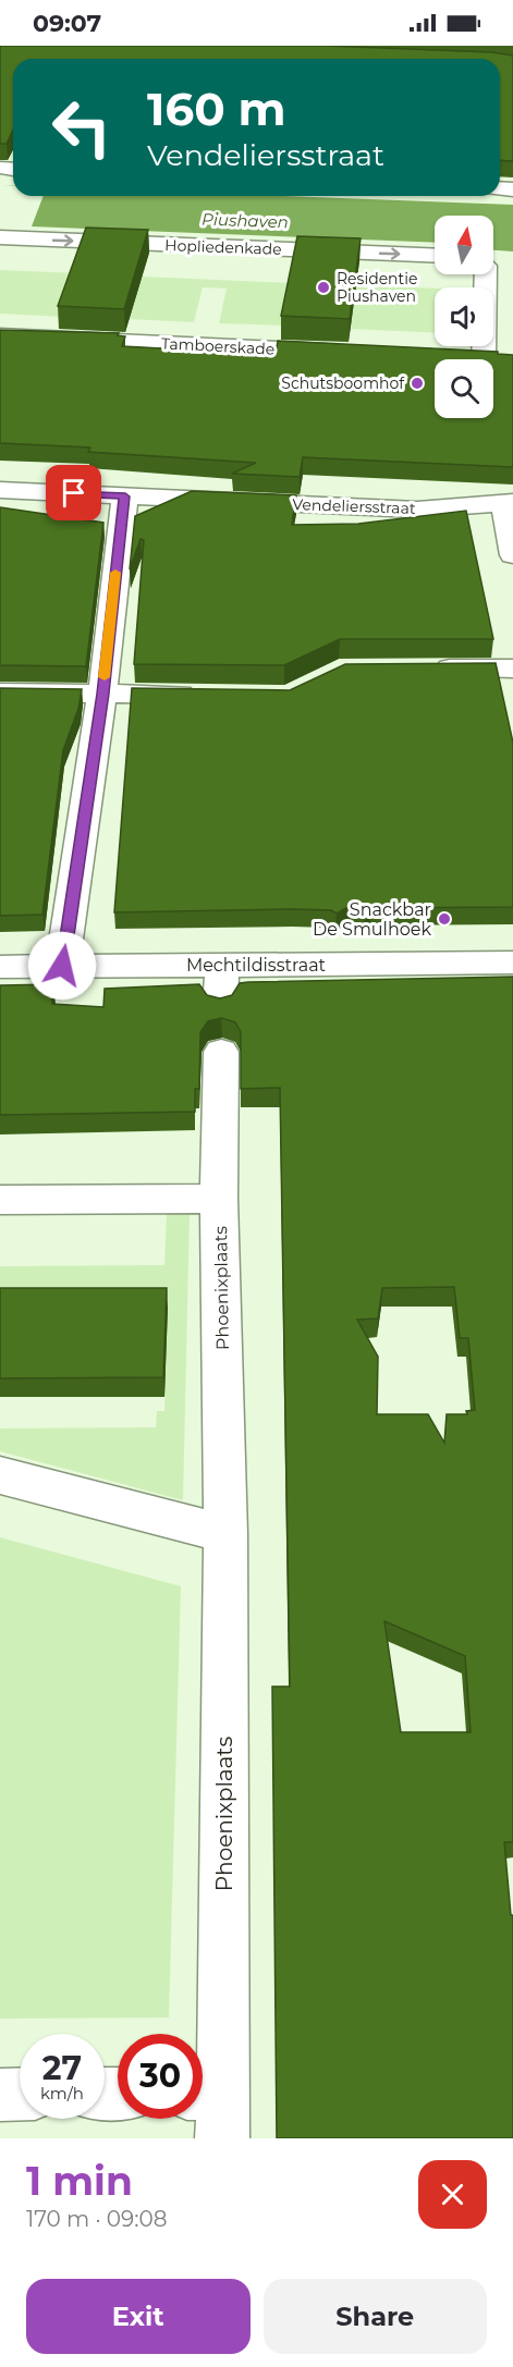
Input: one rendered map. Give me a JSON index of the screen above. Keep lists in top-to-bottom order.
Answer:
{
  "streets": {
    "street": [
      "Hopliedenkade",
      "Tamboerskade",
      "Vendeliersstraat",
      "Mechtildisstraat",
      "Phoenixplaats"
    ]
  },
  "one_way": ["Hopliedenkade"],
  "water": ["Piushaven"],
  "places": ["Residentie Piushaven", "Schutsboomhof", "Snackbar De Smulhoek"],
  "north": "top",
  "page": {
    "status": "09:07",
    "turn": ["160 m", "Vendeliersstraat"],
    "speed": "27 km/h",
    "limit": "30",
    "heading": ["1 min", "170 m · 09:08"],
    "buttons": ["Exit", "Share"]
  }
}
